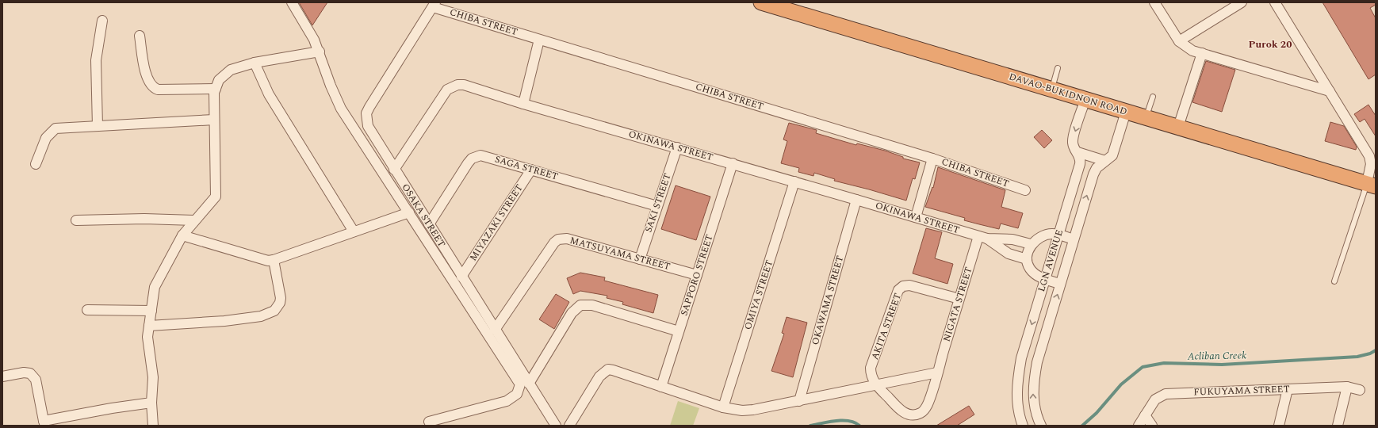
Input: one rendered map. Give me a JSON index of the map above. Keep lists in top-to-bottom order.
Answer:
{
  "streets": {
    "highway": ["DAVAO-BUKIDNON ROAD"],
    "street": [
      "CHIBA STREET",
      "OKINAWA STREET",
      "SAGA STREET",
      "SAKI STREET",
      "OSAKA STREET",
      "MIYAZAKI STREET",
      "MATSUYAMA STREET",
      "LGN AVENUE",
      "SAPPORO STREET",
      "OMIYA STREET",
      "OKAWAMA STREET",
      "NIGATA STREET",
      "AKITA STREET",
      "FUKUYAMA STREET"
    ]
  },
  "crossings": [
    ["CHIBA STREET", "OSAKA STREET"],
    ["DAVAO-BUKIDNON ROAD", "LGN AVENUE"],
    ["OKINAWA STREET", "SAKI STREET"],
    ["OKINAWA STREET", "OSAKA STREET"],
    ["OKINAWA STREET", "SAPPORO STREET"],
    ["OKINAWA STREET", "OMIYA STREET"],
    ["OKINAWA STREET", "OKAWAMA STREET"],
    ["OKINAWA STREET", "NIGATA STREET"],
    ["SAGA STREET", "SAKI STREET"],
    ["SAGA STREET", "OSAKA STREET"],
    ["SAGA STREET", "MIYAZAKI STREET"],
    ["SAKI STREET", "MATSUYAMA STREET"],
    ["OSAKA STREET", "MIYAZAKI STREET"],
    ["OSAKA STREET", "MATSUYAMA STREET"],
    ["MATSUYAMA STREET", "SAPPORO STREET"],
    ["NIGATA STREET", "AKITA STREET"]
  ],
  "districts": ["Purok 20"],
  "water": ["Acliban Creek"]
}
